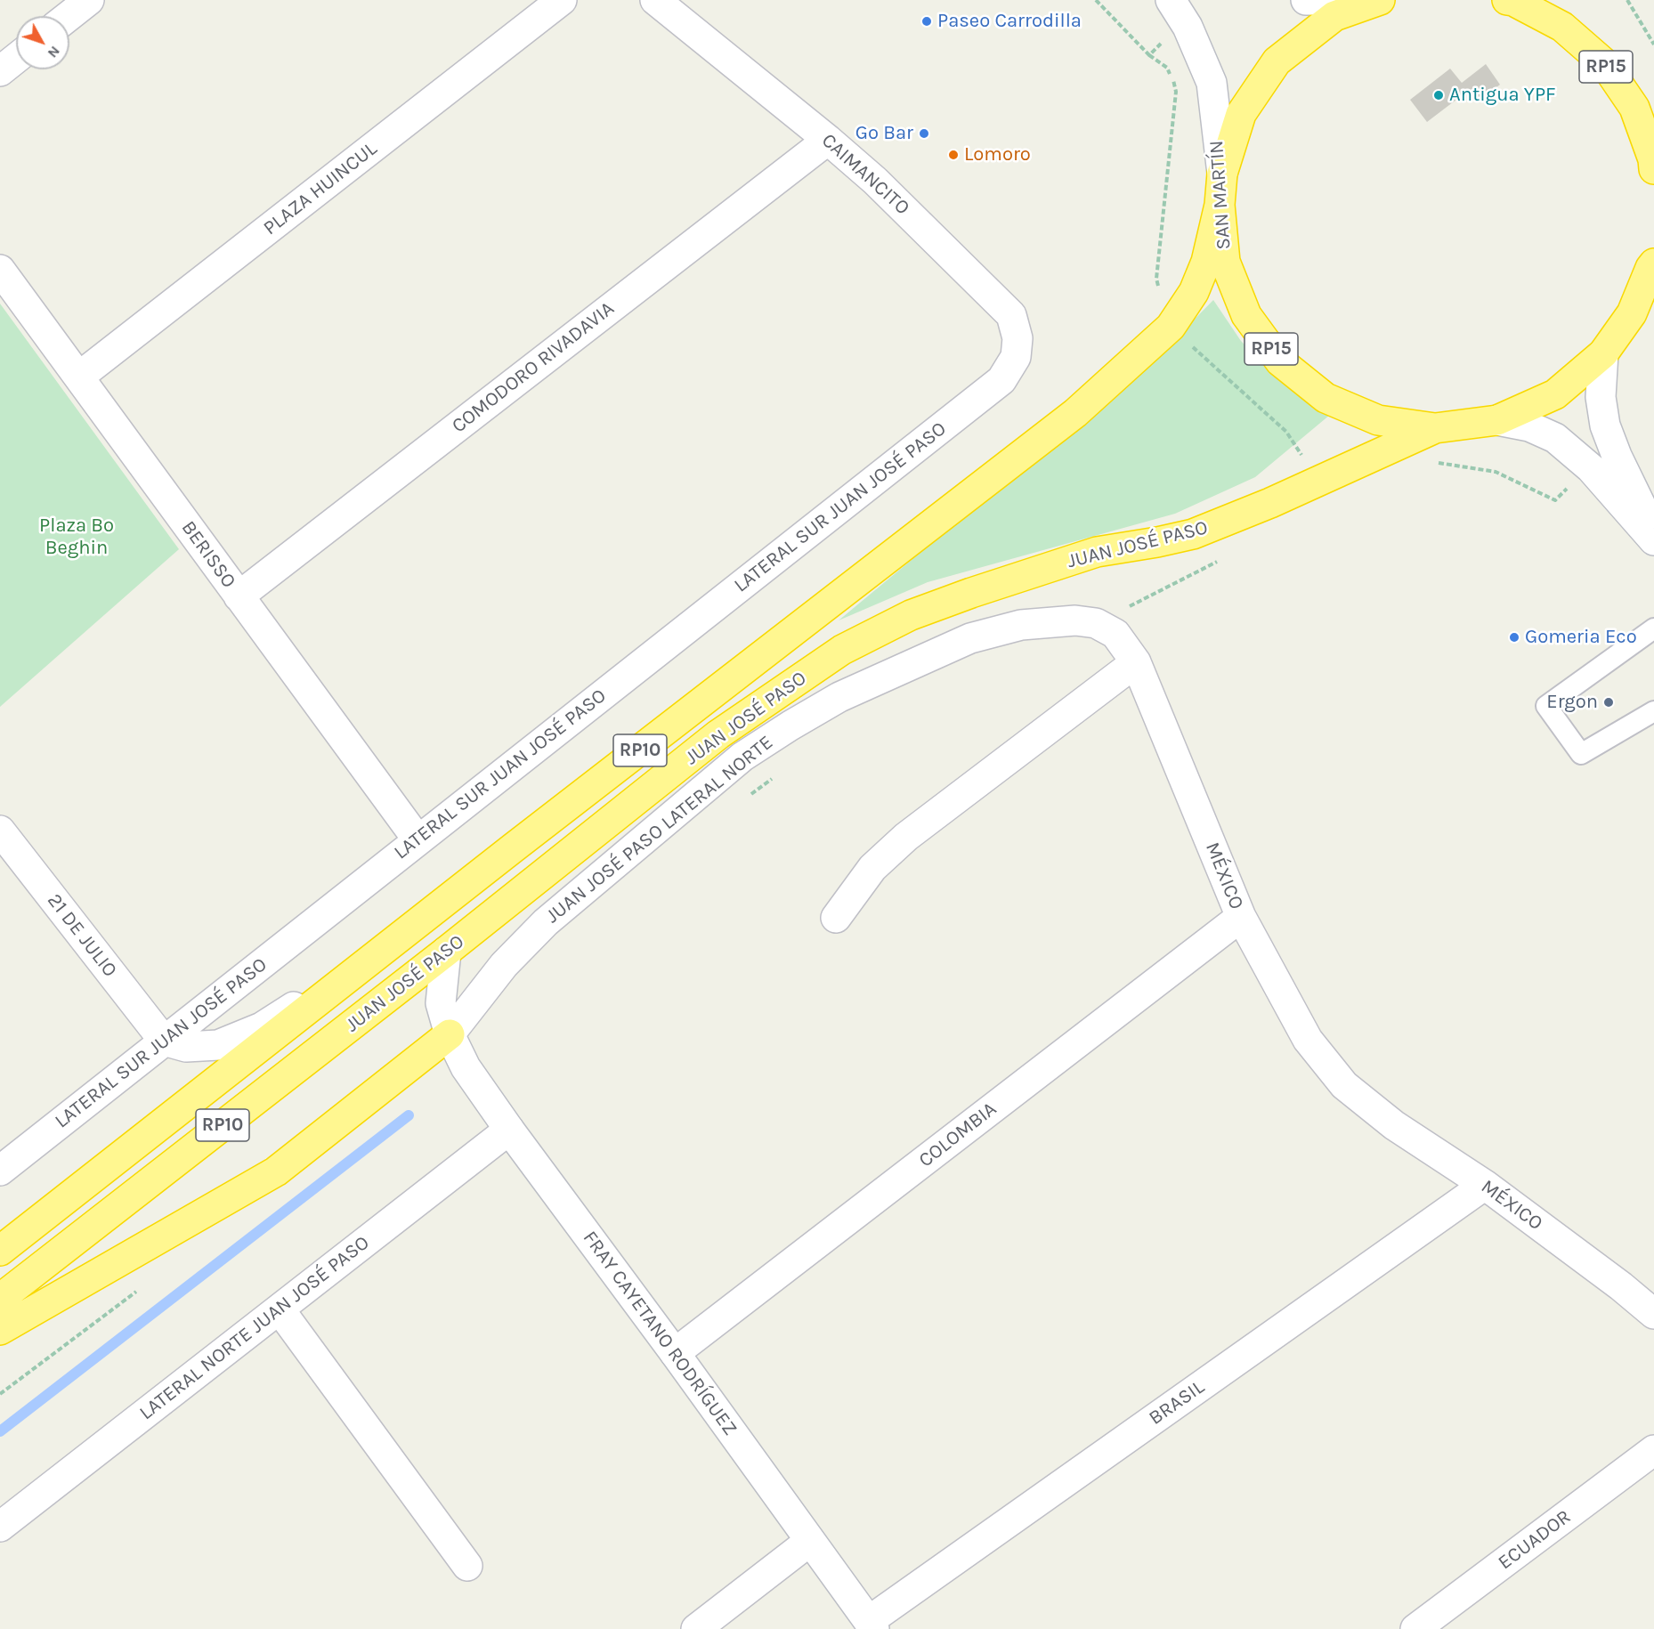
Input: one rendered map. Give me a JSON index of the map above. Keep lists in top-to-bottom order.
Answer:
{
  "streets": {
    "highway": [
      "RP15",
      "SAN MARTÍN",
      "JUAN JOSÉ PASO",
      "RP10"
    ],
    "street": [
      "CAIMANCITO",
      "PLAZA HUINCUL",
      "COMODORO RIVADAVIA",
      "LATERAL SUR JUAN JOSÉ PASO",
      "BERISSO",
      "JUAN JOSÉ PASO LATERAL NORTE",
      "MÉXICO",
      "21 DE JULIO",
      "COLOMBIA",
      "LATERAL NORTE JUAN JOSÉ PASO",
      "FRAY CAYETANO RODRÍGUEZ",
      "BRASIL",
      "ECUADOR"
    ]
  },
  "crossings": [
    ["RP15", "SAN MARTÍN"],
    ["CAIMANCITO", "COMODORO RIVADAVIA"],
    ["CAIMANCITO", "LATERAL SUR JUAN JOSÉ PASO"],
    ["PLAZA HUINCUL", "BERISSO"],
    ["SAN MARTÍN", "JUAN JOSÉ PASO"],
    ["COMODORO RIVADAVIA", "BERISSO"],
    ["LATERAL SUR JUAN JOSÉ PASO", "BERISSO"],
    ["LATERAL SUR JUAN JOSÉ PASO", "21 DE JULIO"],
    ["JUAN JOSÉ PASO", "FRAY CAYETANO RODRÍGUEZ"],
    ["JUAN JOSÉ PASO LATERAL NORTE", "MÉXICO"],
    ["JUAN JOSÉ PASO LATERAL NORTE", "FRAY CAYETANO RODRÍGUEZ"],
    ["MÉXICO", "COLOMBIA"],
    ["MÉXICO", "BRASIL"],
    ["COLOMBIA", "FRAY CAYETANO RODRÍGUEZ"],
    ["LATERAL NORTE JUAN JOSÉ PASO", "FRAY CAYETANO RODRÍGUEZ"],
    ["FRAY CAYETANO RODRÍGUEZ", "BRASIL"]
  ],
  "parks": ["Plaza Bº Beghin"],
  "places": [
    "Paseo Carrodilla",
    "Antigua YPF",
    "Go Bar",
    "Lomoro",
    "Gomeria Eco",
    "Ergon"
  ],
  "north": "bottom right"
}
